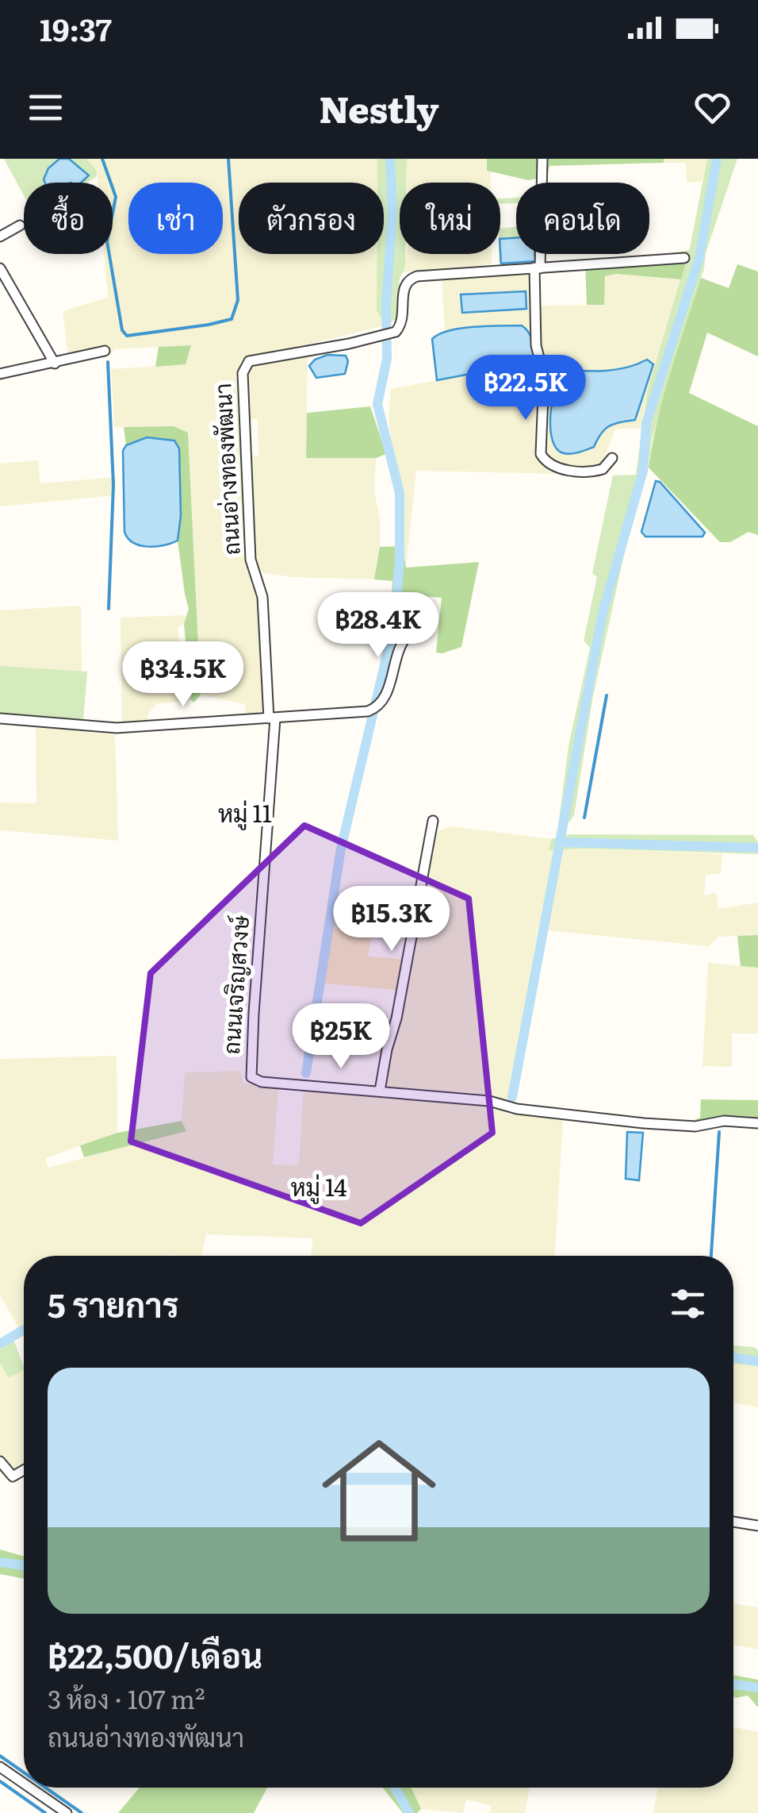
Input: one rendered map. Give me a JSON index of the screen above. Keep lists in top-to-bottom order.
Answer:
{
  "streets": {
    "street": ["ถนนอ่างทองพัฒนา", "ถนนเจริญสวงษ์"]
  },
  "crossings": [
    ["ถนนอ่างทองพัฒนา", "ถนนเจริญสวงษ์"]
  ],
  "districts": ["หมู่ 11", "หมู่ 14"],
  "page": {
    "status": "19:37",
    "header": "Nestly",
    "chip": [
      "ซื้อ",
      "เช่า",
      "ตัวกรอง",
      "ใหม่",
      "คอนโด"
    ],
    "price": [
      "฿22.5K",
      "฿28.4K",
      "฿34.5K",
      "฿15.3K",
      "฿25K"
    ],
    "heading": "5 รายการ",
    "list": [
      {
        "name": "฿22,500/เดือน",
        "note": "3 ห้อง · 107 m² · ถนนอ่างทองพัฒนา"
      }
    ]
  }
}
